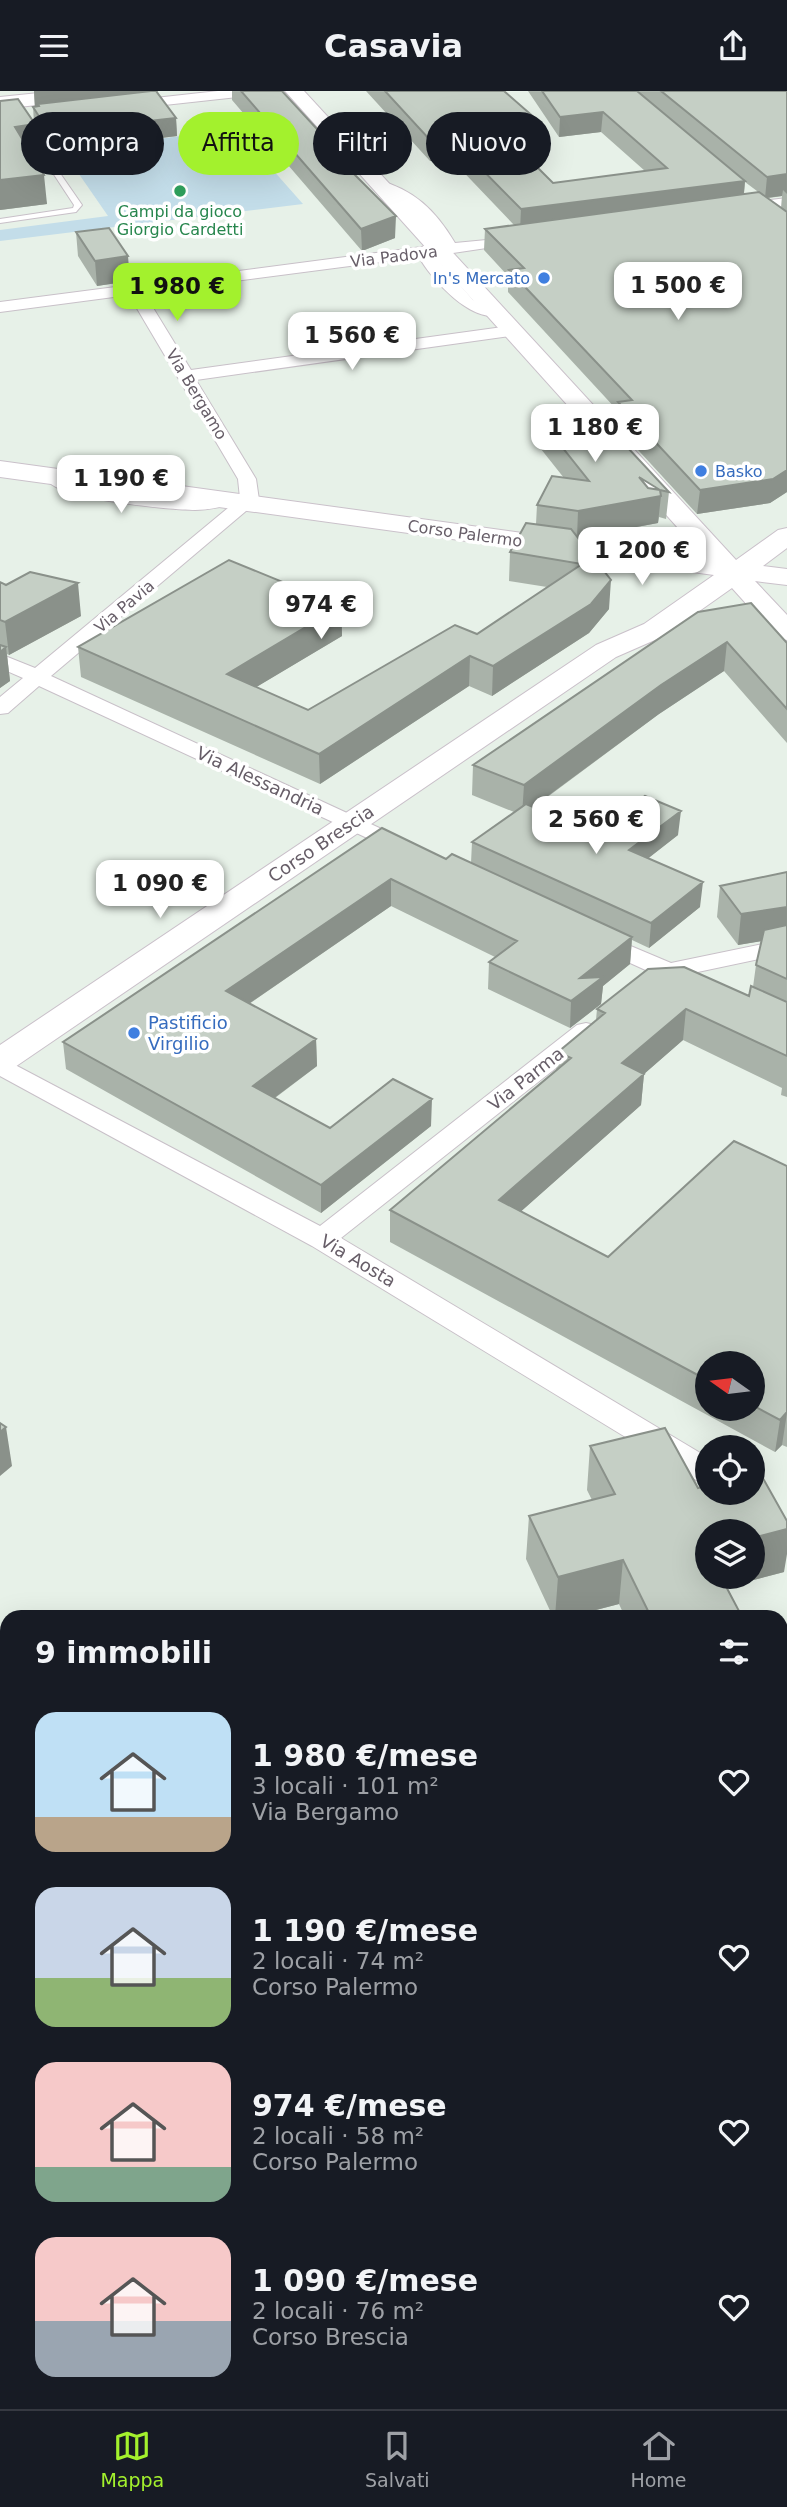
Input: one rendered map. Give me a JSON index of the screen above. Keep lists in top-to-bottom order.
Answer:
{
  "streets": {
    "main road": ["Corso Palermo", "Corso Brescia"],
    "street": [
      "Via Padova",
      "Via Bergamo",
      "Via Pavia",
      "Via Alessandria",
      "Via Parma",
      "Via Aosta"
    ]
  },
  "crossings": [
    ["Via Padova", "Via Bergamo"],
    ["Via Bergamo", "Corso Palermo"],
    ["Via Bergamo", "Via Pavia"],
    ["Corso Palermo", "Via Pavia"],
    ["Corso Palermo", "Corso Brescia"],
    ["Via Pavia", "Via Alessandria"],
    ["Via Alessandria", "Corso Brescia"],
    ["Corso Brescia", "Via Aosta"],
    ["Via Parma", "Via Aosta"]
  ],
  "places": [
    "Campi da gioco Giorgio Cardetti",
    "In's Mercato",
    "Basko",
    "Pastificio Virgilio"
  ],
  "north": "left",
  "page": {
    "header": "Casavia",
    "chip": [
      "Compra",
      "Affitta",
      "Filtri",
      "Nuovo"
    ],
    "price": [
      "1 500 €",
      "1 980 €",
      "1 560 €",
      "1 180 €",
      "1 190 €",
      "1 200 €",
      "974 €",
      "2 560 €",
      "1 090 €"
    ],
    "heading": "9 immobili",
    "list": [
      {
        "name": "1 980 €/mese",
        "note": "3 locali · 101 m² · Via Bergamo"
      },
      {
        "name": "1 190 €/mese",
        "note": "2 locali · 74 m² · Corso Palermo"
      },
      {
        "name": "974 €/mese",
        "note": "2 locali · 58 m² · Corso Palermo"
      },
      {
        "name": "1 090 €/mese",
        "note": "2 locali · 76 m² · Corso Brescia"
      }
    ],
    "tabs": ["Mappa", "Salvati", "Home"]
  }
}
